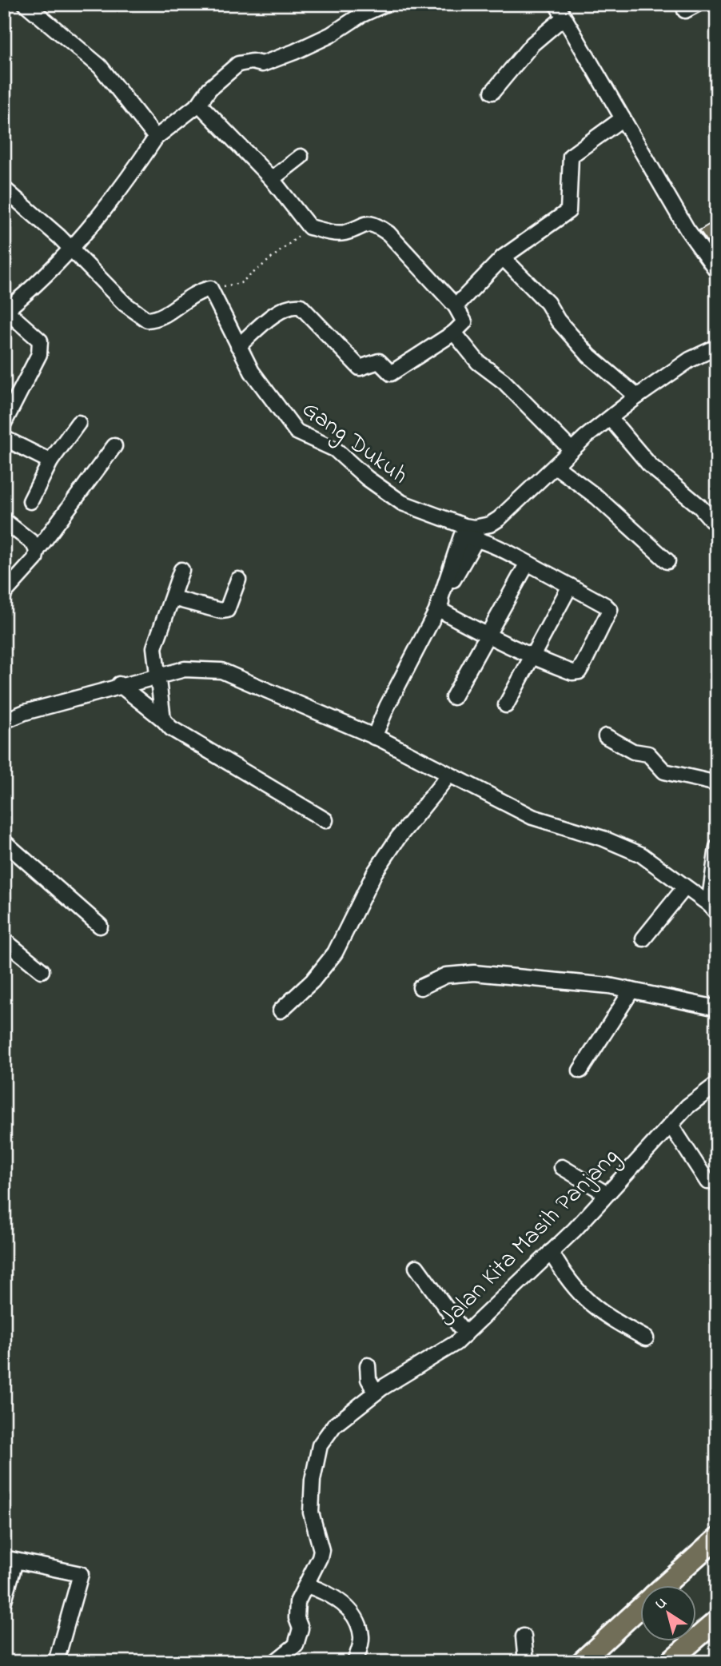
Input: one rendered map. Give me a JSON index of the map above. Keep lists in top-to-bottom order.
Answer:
{
  "streets": {
    "street": ["Gang Dukuh", "Jalan Kita Masih Panjang"]
  },
  "north": "top left"
}
